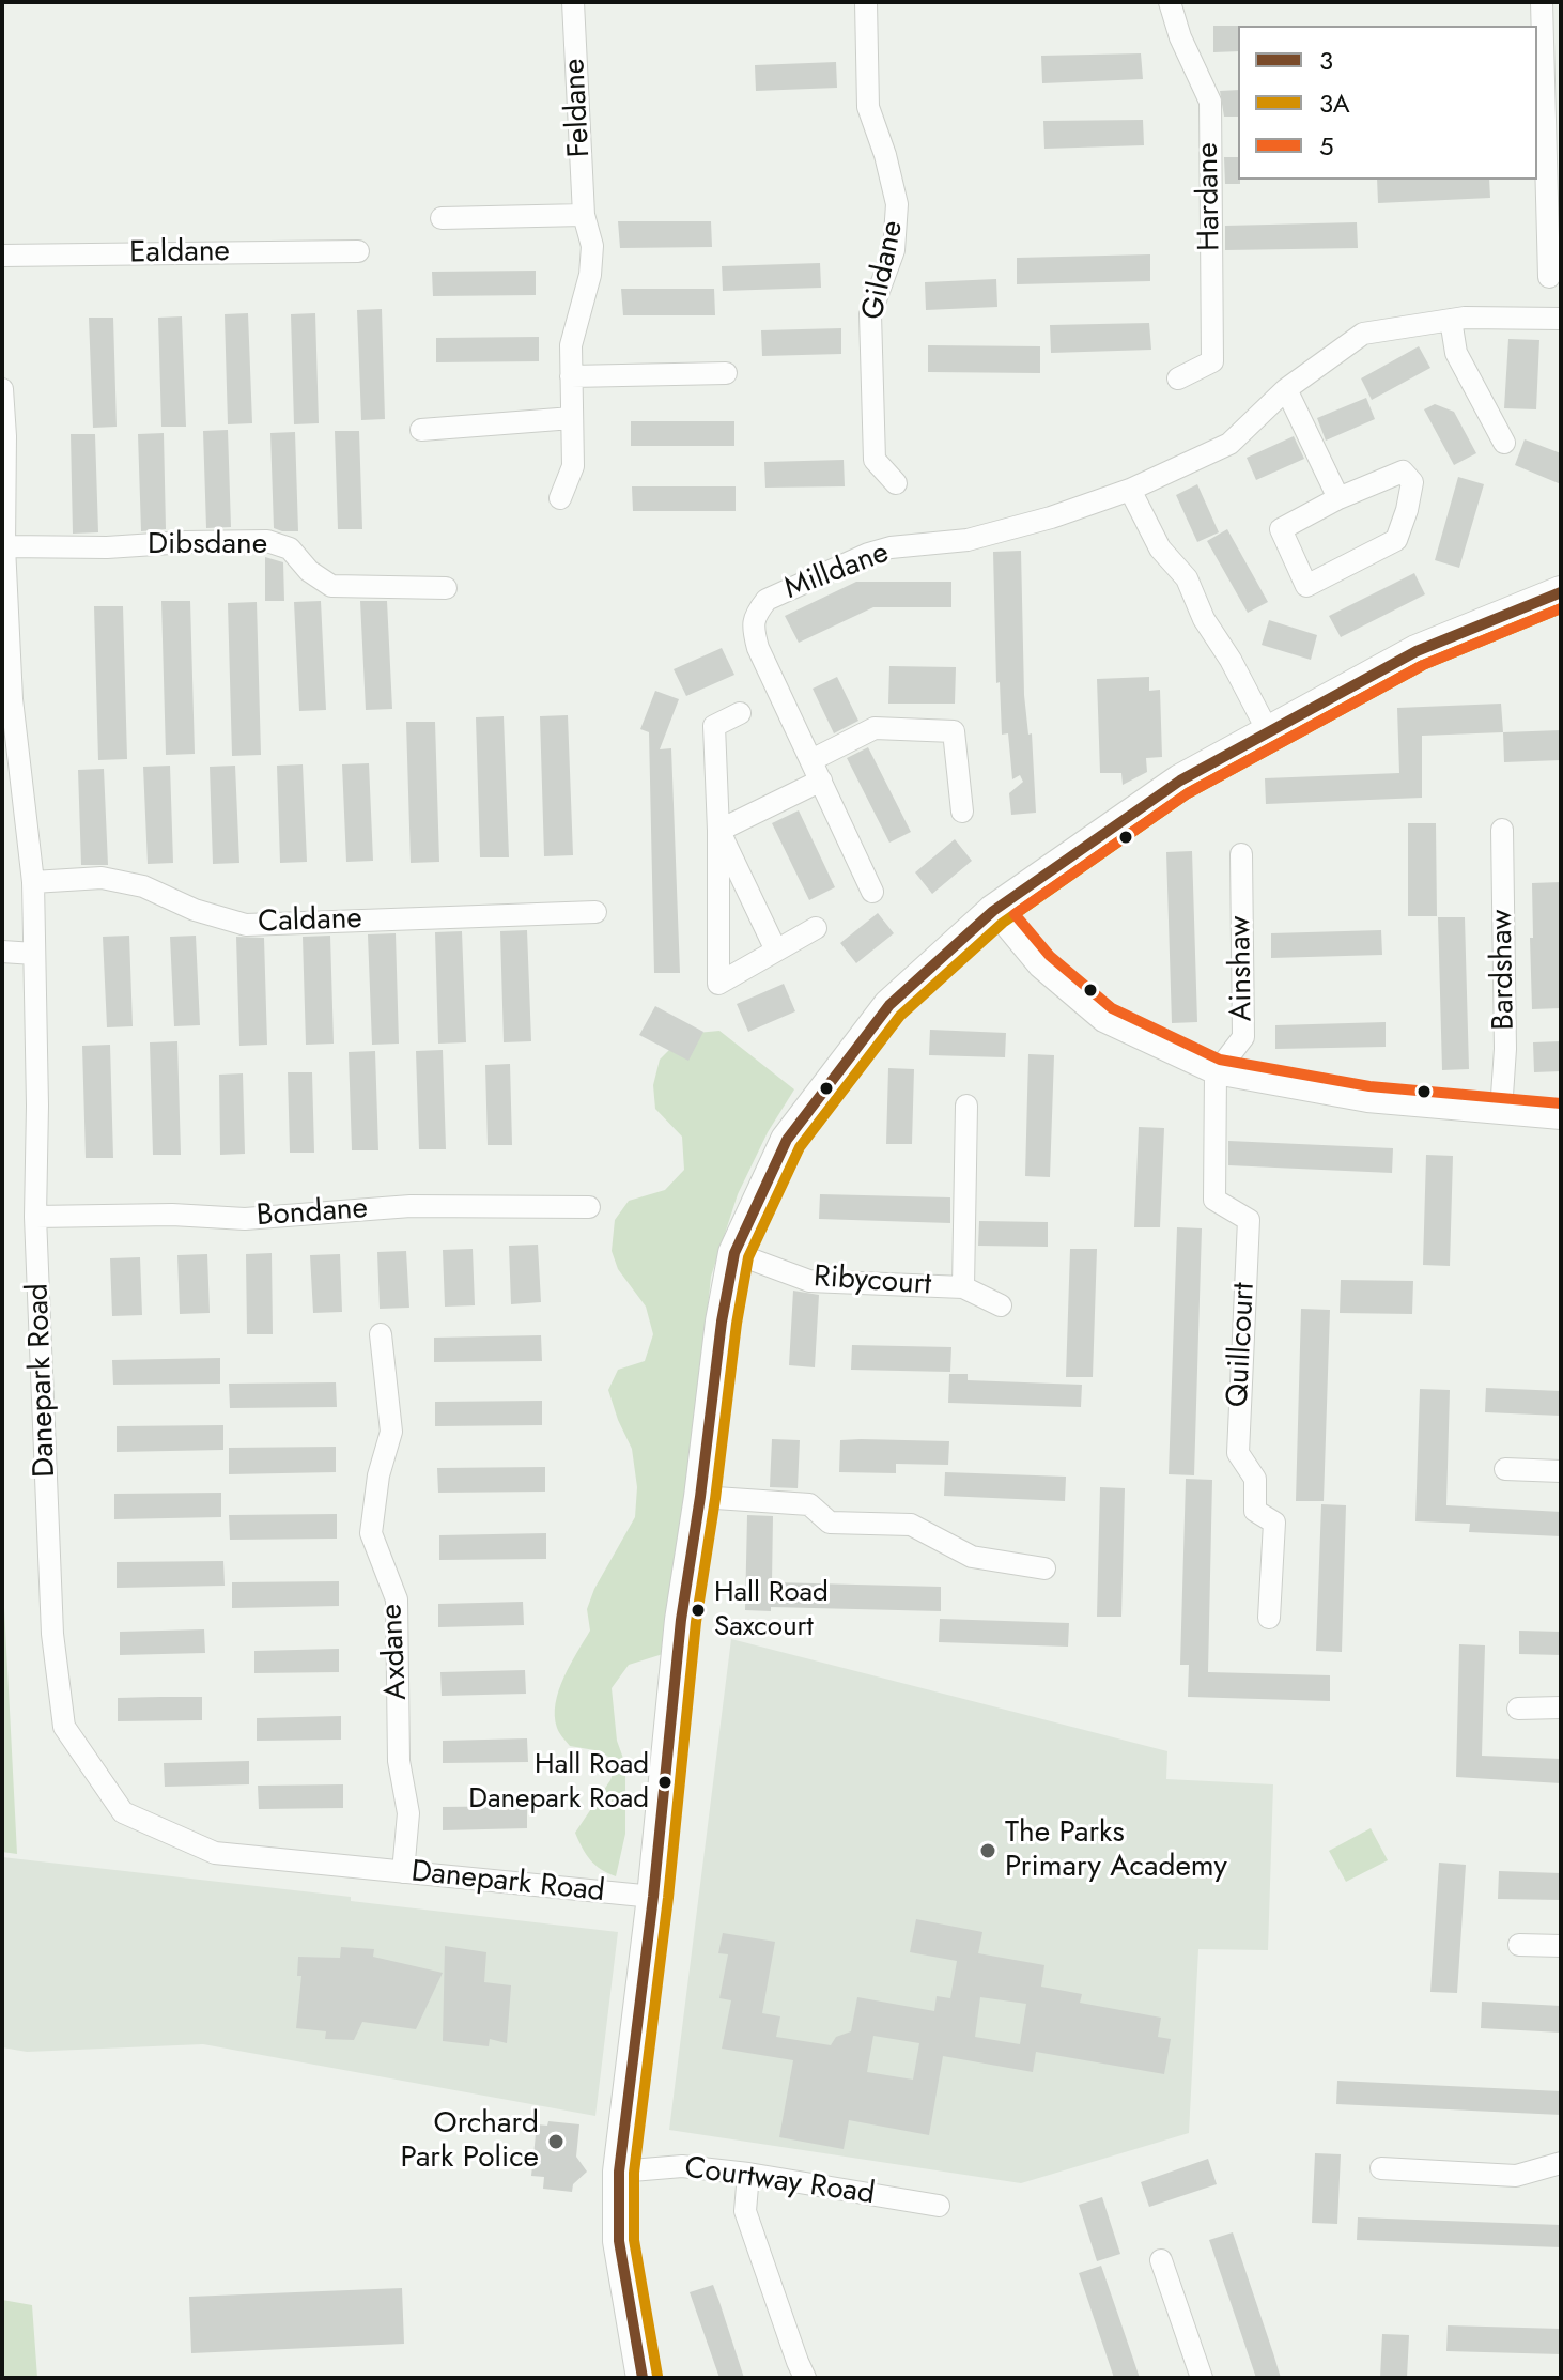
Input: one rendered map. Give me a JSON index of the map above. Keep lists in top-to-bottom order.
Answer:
{
  "streets": {
    "street": [
      "Feldane",
      "Hardane",
      "Ealdane",
      "Gildane",
      "Dibsdane",
      "Milldane",
      "Caldane",
      "Ainshaw",
      "Bardshaw",
      "Bondane",
      "Ribycourt",
      "Quillcourt",
      "Danepark Road",
      "Axdane",
      "Courtway Road"
    ]
  },
  "crossings": [
    ["Dibsdane", "Danepark Road"],
    ["Caldane", "Danepark Road"],
    ["Ainshaw", "Quillcourt"],
    ["Bondane", "Danepark Road"],
    ["Danepark Road", "Axdane"]
  ],
  "places": [
    "Hall Road Saxcourt",
    "Hall Road Danepark Road",
    "The Parks Primary Academy",
    "Orchard Park Police"
  ],
  "lines": ["transit line 3", "transit line 3A", "transit line 5"],
  "legend": ["3", "3A", "5"]
}
